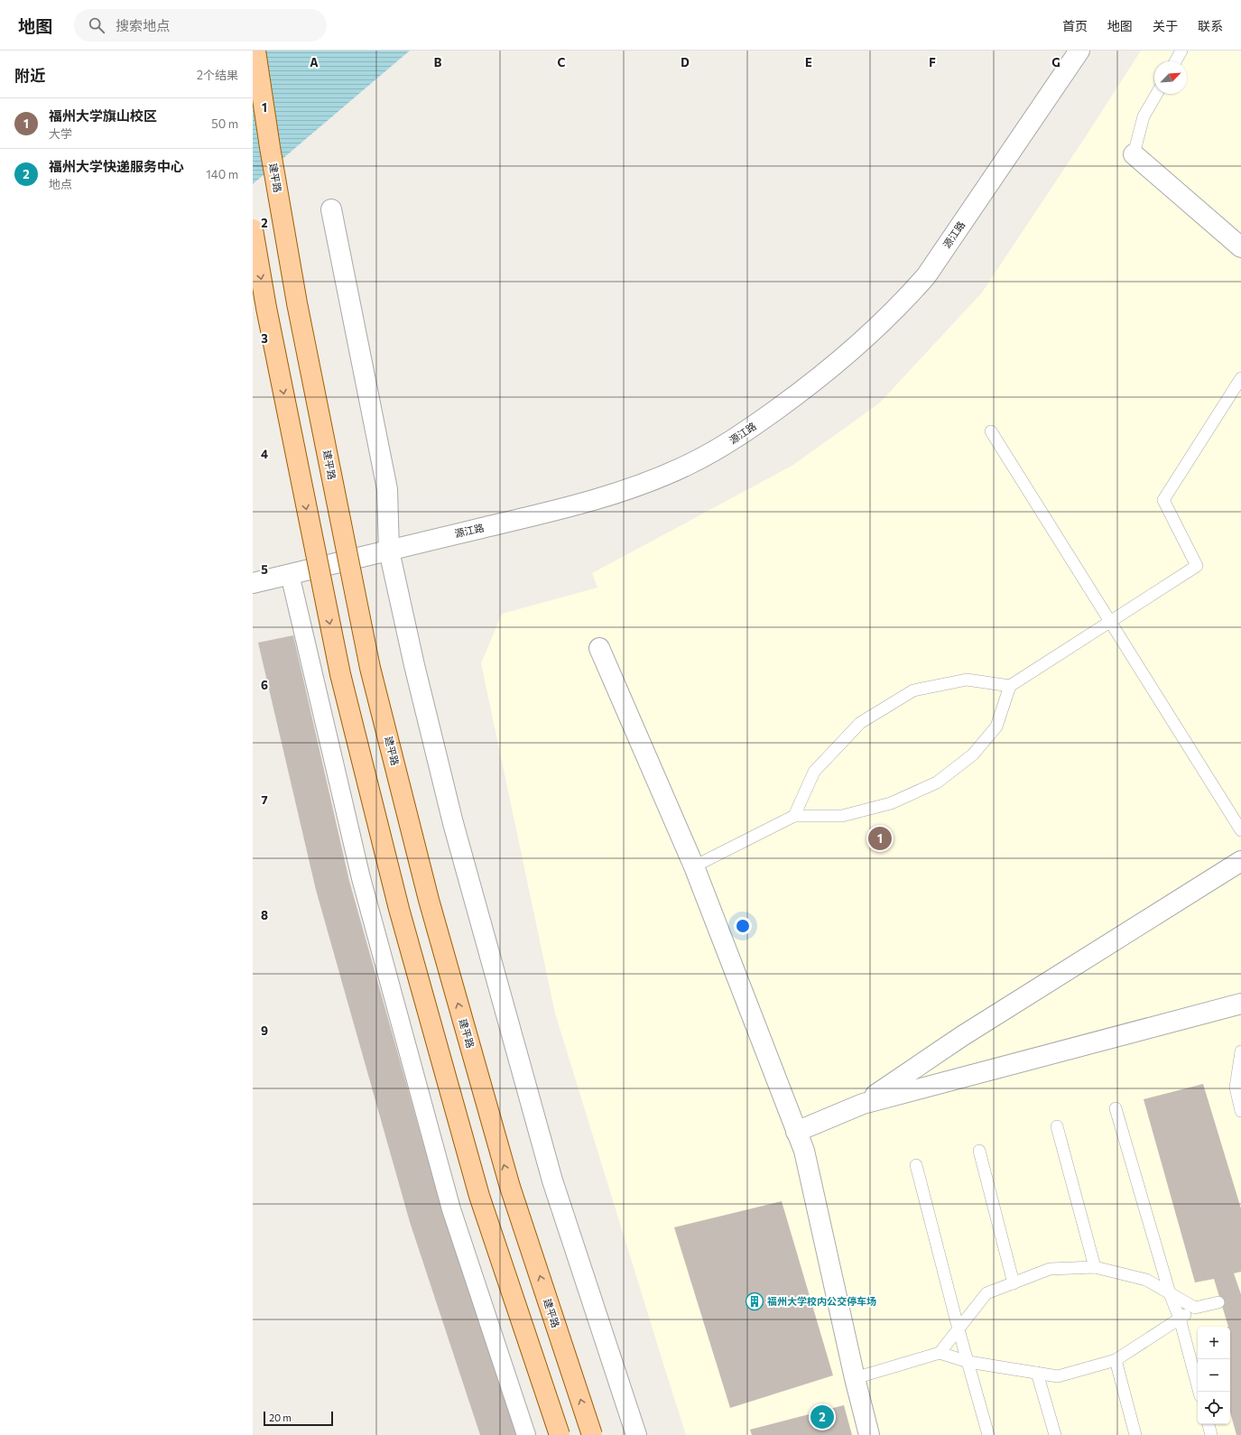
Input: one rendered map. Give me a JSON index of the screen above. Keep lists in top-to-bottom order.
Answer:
{
  "streets": {
    "main road": ["建平路"],
    "street": ["源江路"]
  },
  "places": {
    "building": ["福州大学校内公交停车场"]
  },
  "scale_bar": "20 m",
  "north": "top right",
  "page": {
    "header": "地图",
    "search": "搜索地点",
    "nav": [
      "首页",
      "地图",
      "关于",
      "联系"
    ],
    "heading": ["附近", "2个结果"],
    "list": [
      {
        "mark": "1",
        "name": "福州大学旗山校区",
        "note": "大学",
        "value": "50 m"
      },
      {
        "mark": "2",
        "name": "福州大学快递服务中心",
        "note": "地点",
        "value": "140 m"
      }
    ],
    "pins": ["1", "2"],
    "map_buttons": ["+", "−"],
    "scale": "20 m"
  },
  "grid": {
    "columns": [
      "A",
      "B",
      "C",
      "D",
      "E",
      "F",
      "G"
    ],
    "rows": [
      "1",
      "2",
      "3",
      "4",
      "5",
      "6",
      "7",
      "8",
      "9"
    ]
  }
}
